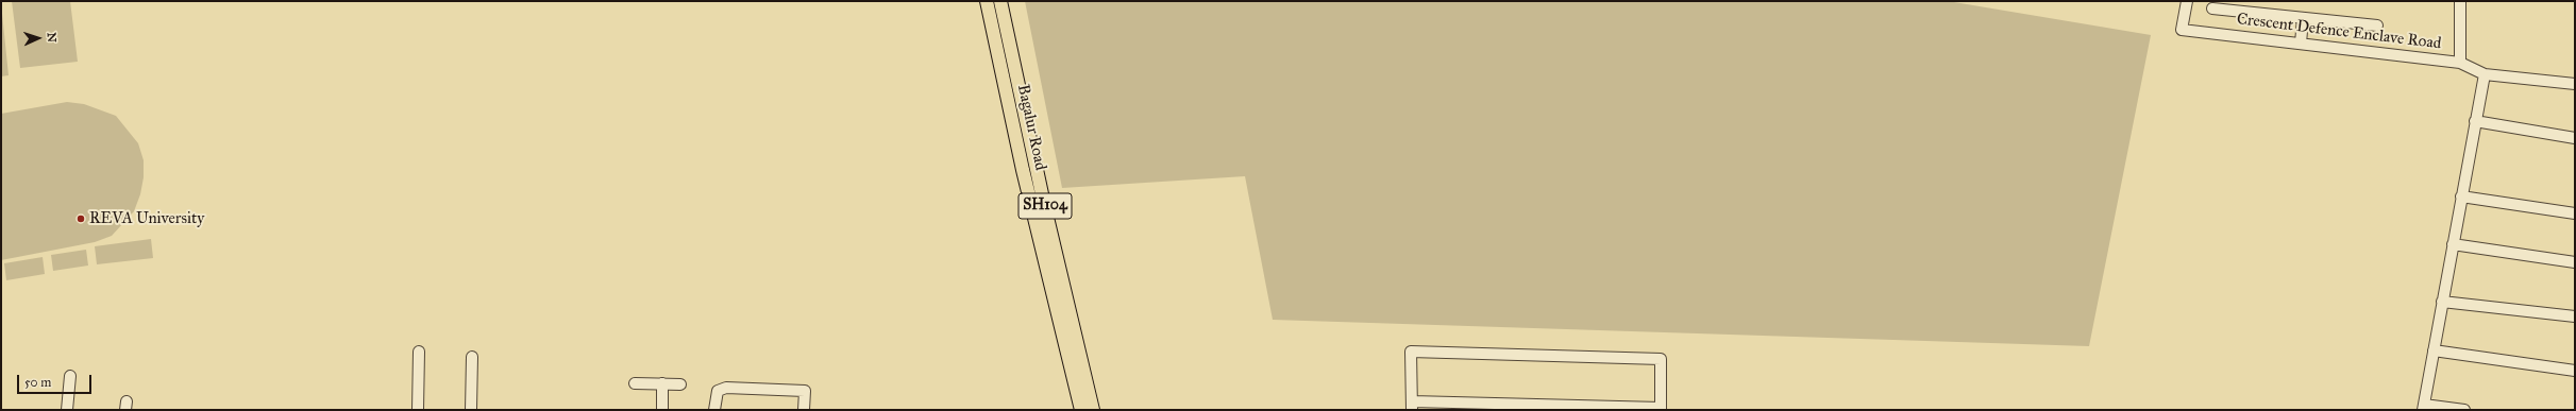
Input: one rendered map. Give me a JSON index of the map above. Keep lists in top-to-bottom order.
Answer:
{
  "streets": {
    "main road": ["Bagalur Road", "SH104"],
    "street": ["Crescent Defence Enclave Road"]
  },
  "places": ["REVA University"],
  "scale_bar": "50 m",
  "north": "right"
}
